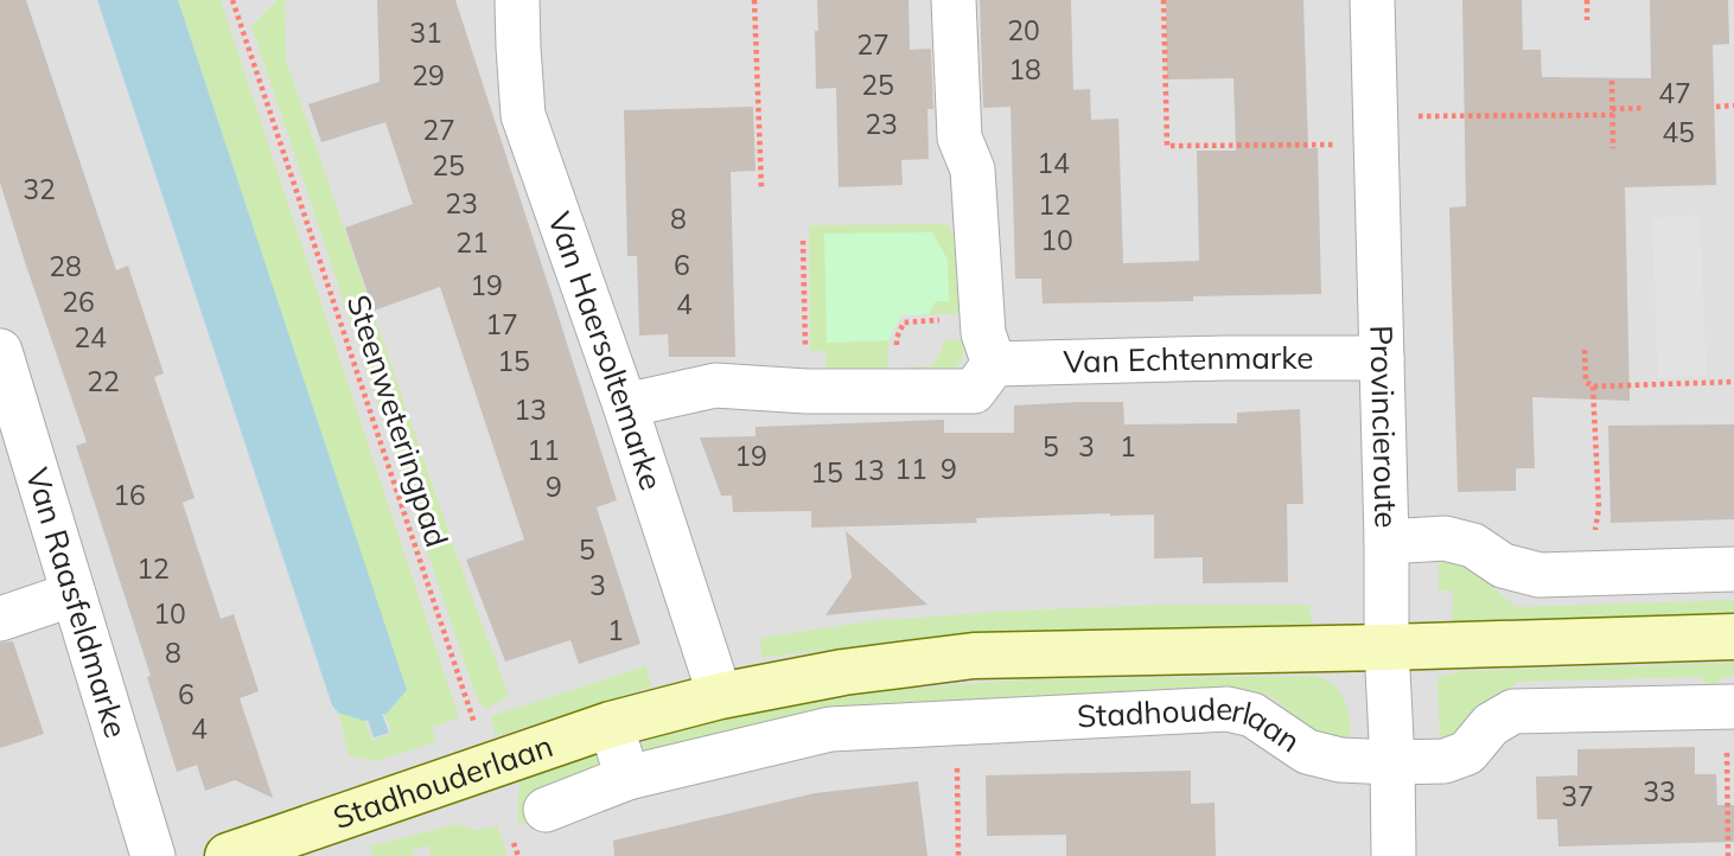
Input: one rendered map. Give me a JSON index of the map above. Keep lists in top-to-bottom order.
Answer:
{
  "streets": {
    "street": [
      "Van Haersoltemarke",
      "Van Echtenmarke",
      "Provincieroute",
      "Van Raasfeldmarke",
      "Stadhouderlaan"
    ],
    "path": ["Steenweteringpad"]
  },
  "crossings": [
    ["Van Haersoltemarke", "Stadhouderlaan"],
    ["Van Echtenmarke", "Provincieroute"],
    ["Steenweteringpad", "Stadhouderlaan"],
    ["Provincieroute", "Stadhouderlaan"]
  ],
  "house_numbers": [
    "20",
    "31",
    "27",
    "18",
    "29",
    "25",
    "47",
    "23",
    "27",
    "45",
    "14",
    "25",
    "32",
    "23",
    "12",
    "8",
    "10",
    "21",
    "6",
    "28",
    "19",
    "26",
    "4",
    "17",
    "24",
    "15",
    "22",
    "13",
    "5",
    "3",
    "1",
    "11",
    "19",
    "11",
    "9",
    "13",
    "15",
    "9",
    "16",
    "5",
    "12",
    "3",
    "10",
    "1",
    "8",
    "6",
    "4",
    "33",
    "37"
  ]
}
